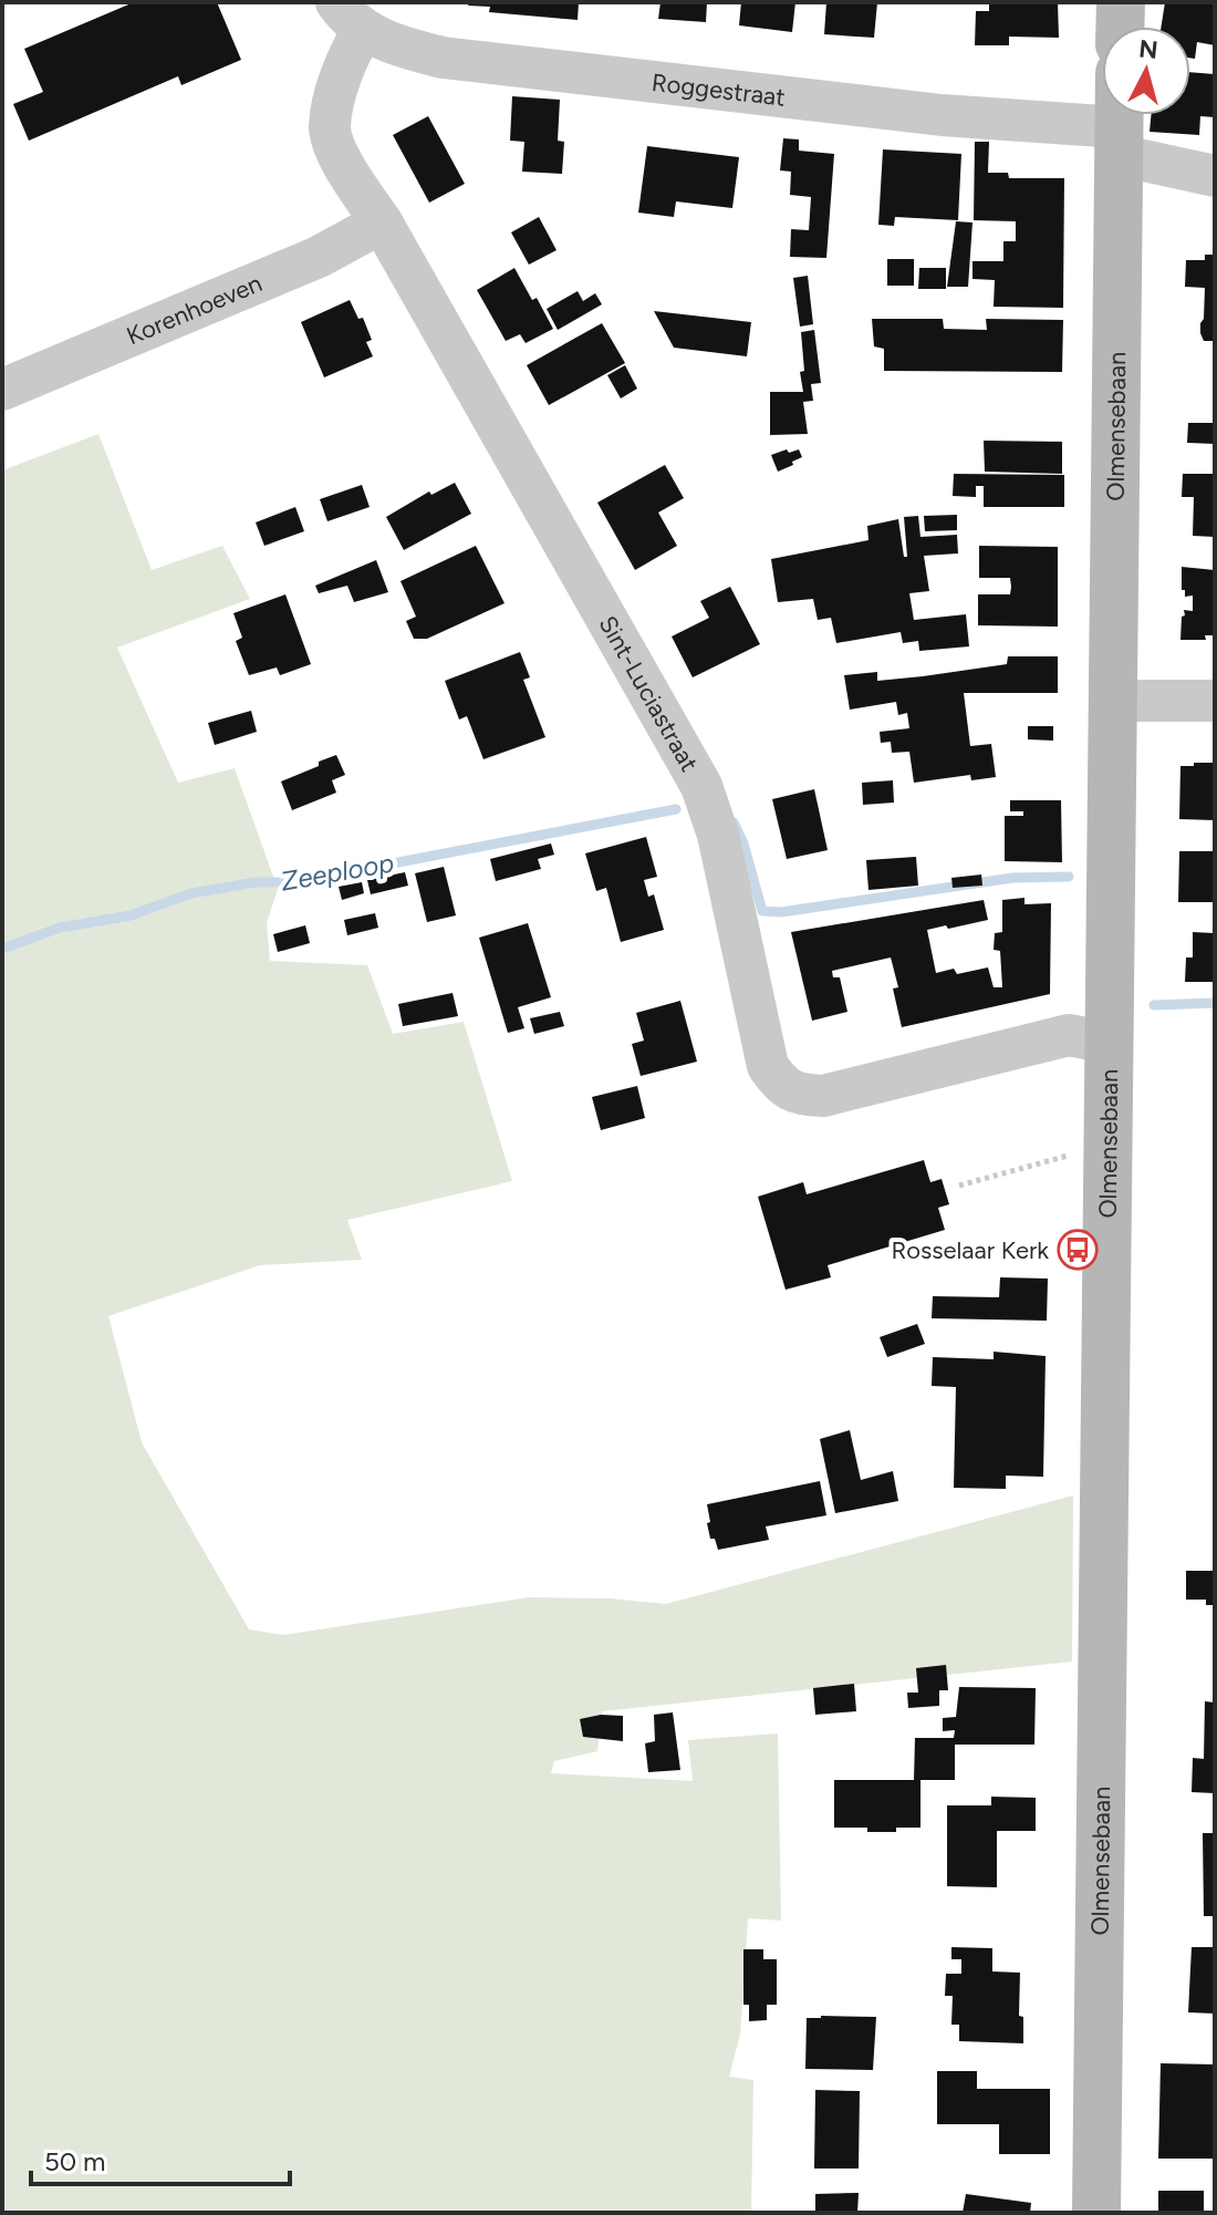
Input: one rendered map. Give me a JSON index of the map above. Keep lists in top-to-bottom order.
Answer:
{
  "streets": {
    "street": [
      "Roggestraat",
      "Korenhoeven",
      "Olmensebaan",
      "Sint-Luciastraat"
    ]
  },
  "crossings": [
    ["Roggestraat", "Olmensebaan"],
    ["Roggestraat", "Sint-Luciastraat"],
    ["Korenhoeven", "Sint-Luciastraat"],
    ["Olmensebaan", "Sint-Luciastraat"]
  ],
  "water": ["Zeeploop"],
  "places": {
    "bus stop": ["Rosselaar Kerk"]
  },
  "scale_bar": "50 m",
  "north": "top"
}
